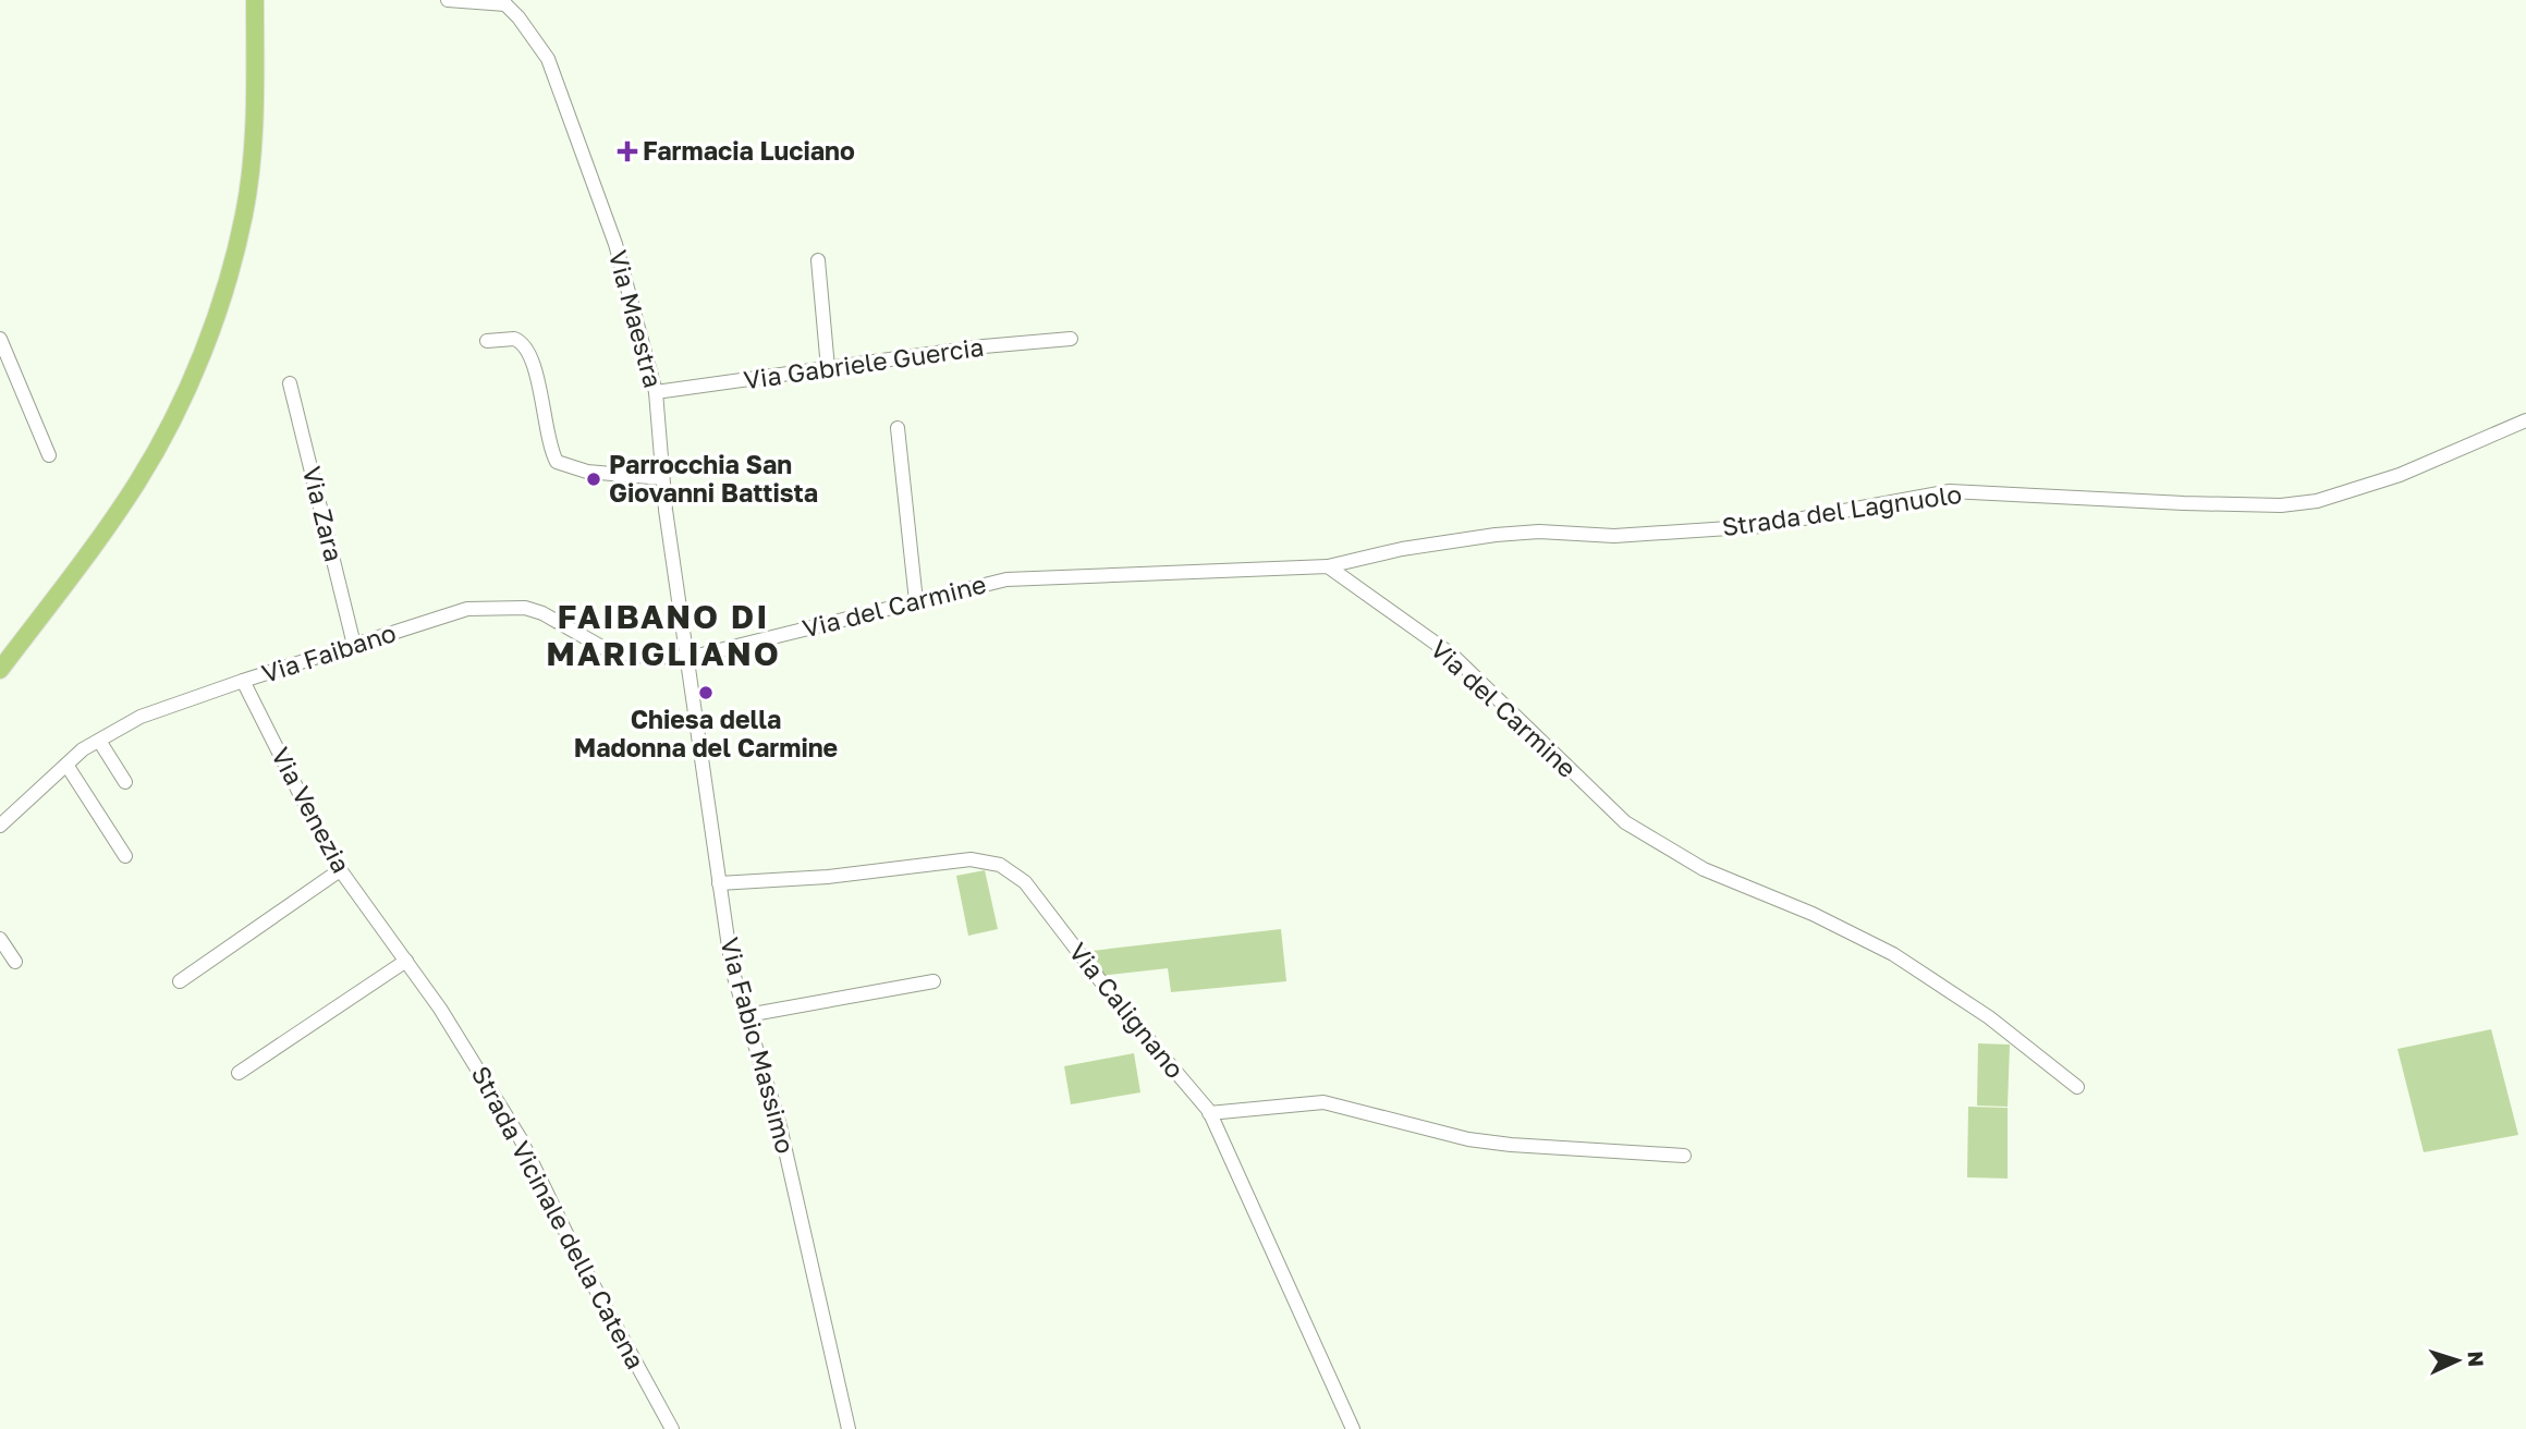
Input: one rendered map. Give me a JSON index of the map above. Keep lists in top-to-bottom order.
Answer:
{
  "streets": {
    "street": [
      "Via Maestra",
      "Via Gabriele Guercia",
      "Strada del Lagnuolo",
      "Via Zara",
      "Via del Carmine",
      "Via Faibano",
      "Via Venezia",
      "Via Calignano",
      "Via Fabio Massimo",
      "Strada Vicinale della Catena"
    ]
  },
  "crossings": [
    ["Via Maestra", "Via Gabriele Guercia"],
    ["Via Maestra", "Via del Carmine"],
    ["Via Maestra", "Via Faibano"],
    ["Via Maestra", "Via Fabio Massimo"],
    ["Strada del Lagnuolo", "Via del Carmine"],
    ["Via Zara", "Via Faibano"],
    ["Via del Carmine", "Via Faibano"],
    ["Via del Carmine", "Via Fabio Massimo"],
    ["Via Faibano", "Via Venezia"],
    ["Via Faibano", "Via Fabio Massimo"],
    ["Via Venezia", "Strada Vicinale della Catena"],
    ["Via Calignano", "Via Fabio Massimo"]
  ],
  "districts": ["FAIBANO DI MARIGLIANO"],
  "places": {
    "health": ["Farmacia Luciano"],
    "other": ["Parrocchia San Giovanni Battista", "Chiesa della Madonna del Carmine"]
  },
  "north": "right"
}
